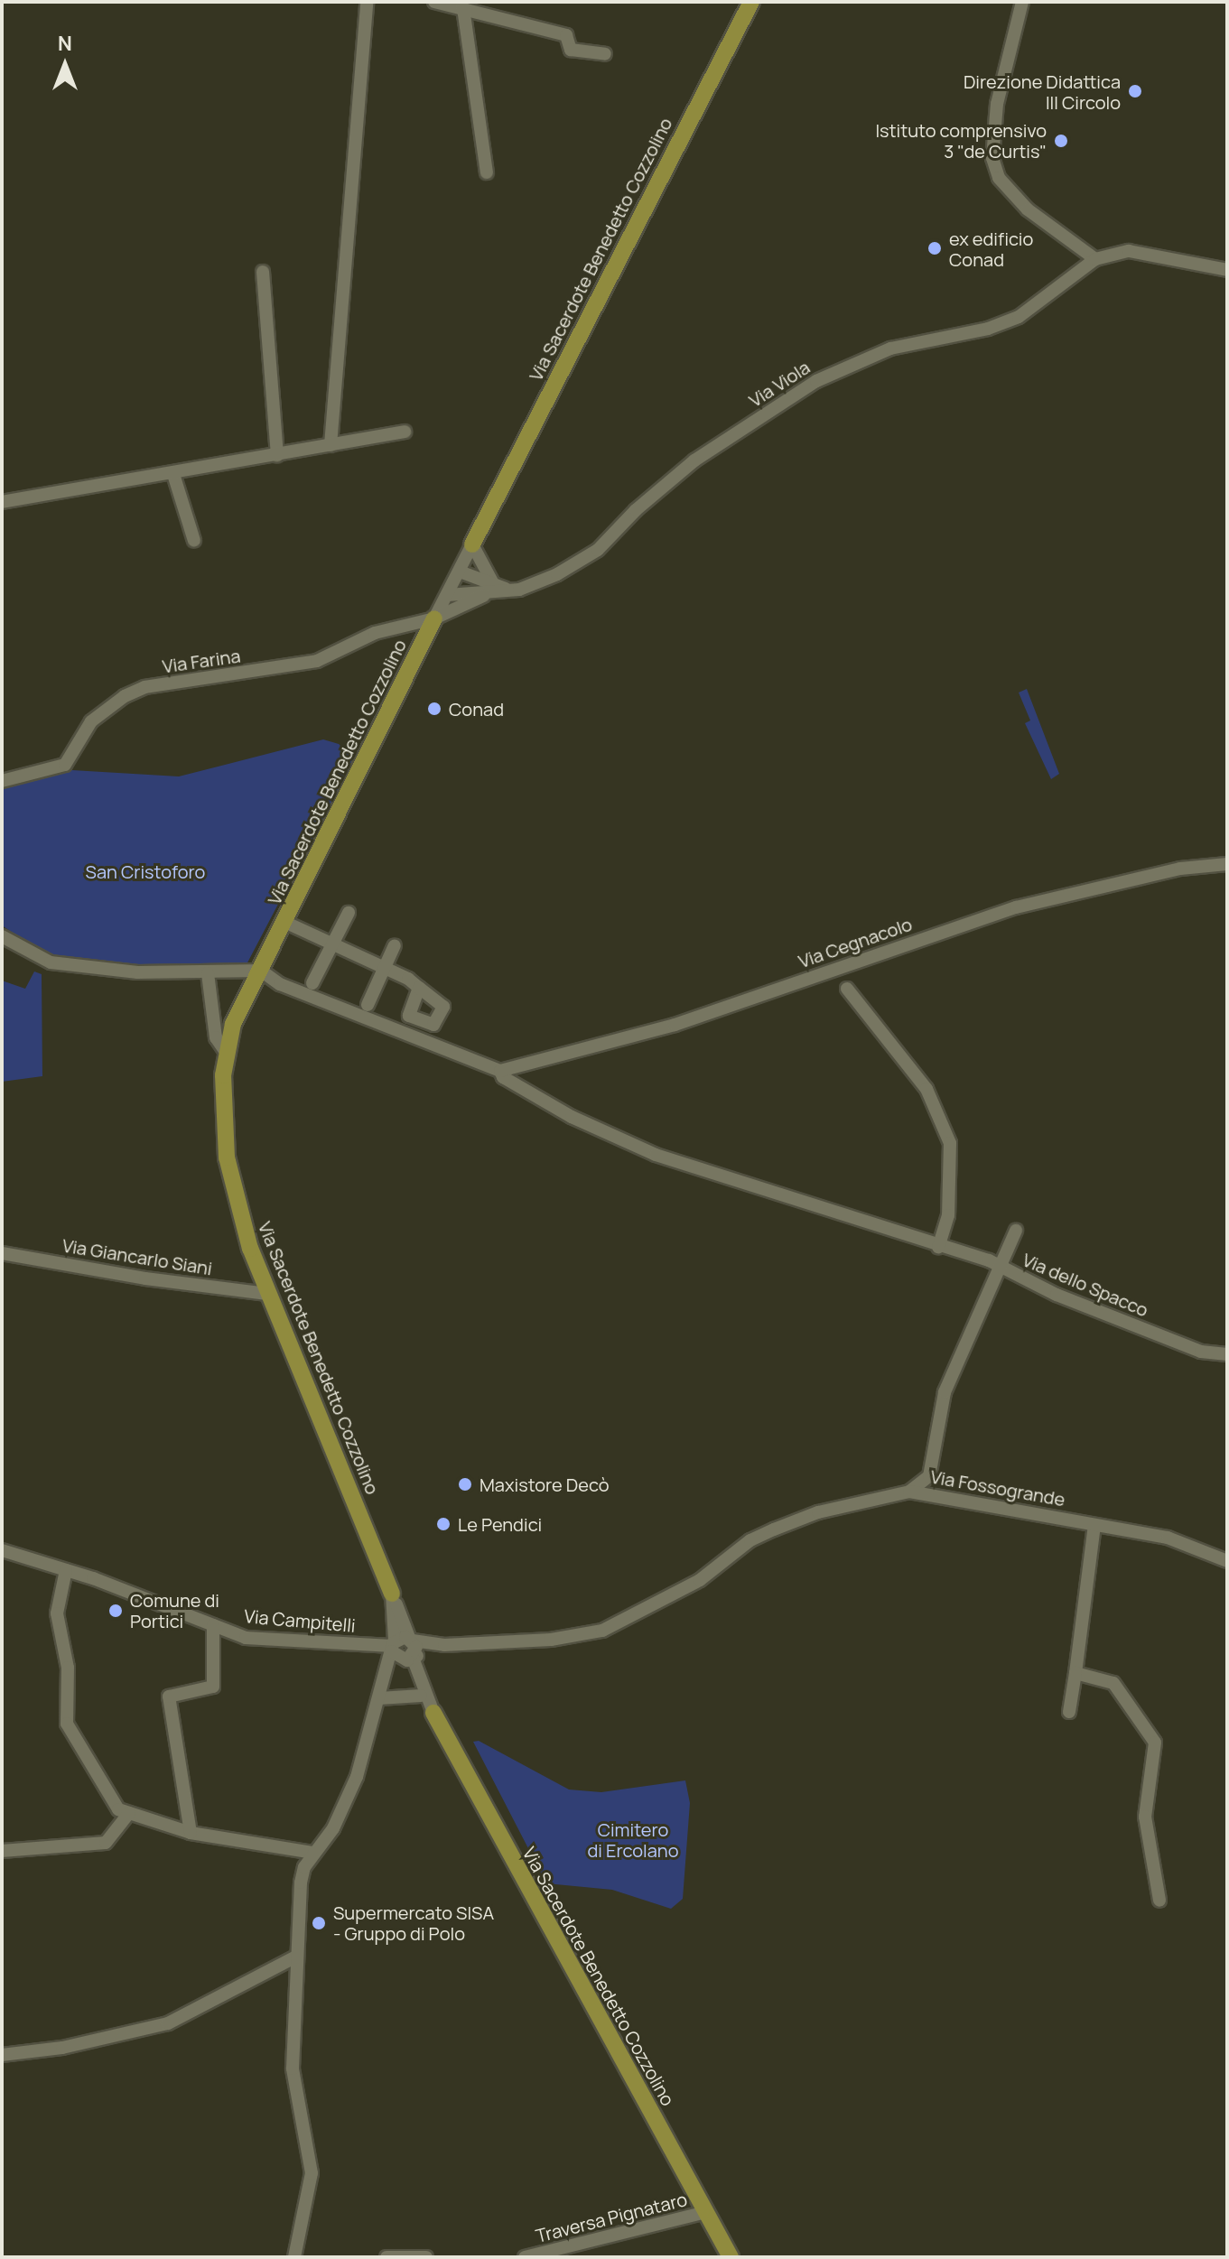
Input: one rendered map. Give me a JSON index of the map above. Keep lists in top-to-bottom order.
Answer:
{
  "streets": {
    "main road": ["Via Sacerdote Benedetto Cozzolino"],
    "street": [
      "Via Viola",
      "Via Farina",
      "Via Cegnacolo",
      "Via Giancarlo Siani",
      "Via dello Spacco",
      "Via Fossogrande",
      "Via Campitelli",
      "Traversa Pignataro"
    ]
  },
  "crossings": [
    ["Via Sacerdote Benedetto Cozzolino", "Via Viola"],
    ["Via Sacerdote Benedetto Cozzolino", "Via Farina"],
    ["Via Sacerdote Benedetto Cozzolino", "Via Giancarlo Siani"],
    ["Via Sacerdote Benedetto Cozzolino", "Via Campitelli"],
    ["Via Sacerdote Benedetto Cozzolino", "Traversa Pignataro"],
    ["Via dello Spacco", "Via Fossogrande"]
  ],
  "parks": ["San Cristoforo", "Cimitero di Ercolano"],
  "places": [
    "Direzione Didattica III Circolo",
    "Istituto comprensivo 3 \"de Curtis\"",
    "ex edificio Conad",
    "Conad",
    "Maxistore Decò",
    "Le Pendici",
    "Comune di Portici",
    "Supermercato SISA - Gruppo di Polo"
  ],
  "north": "top"
}
